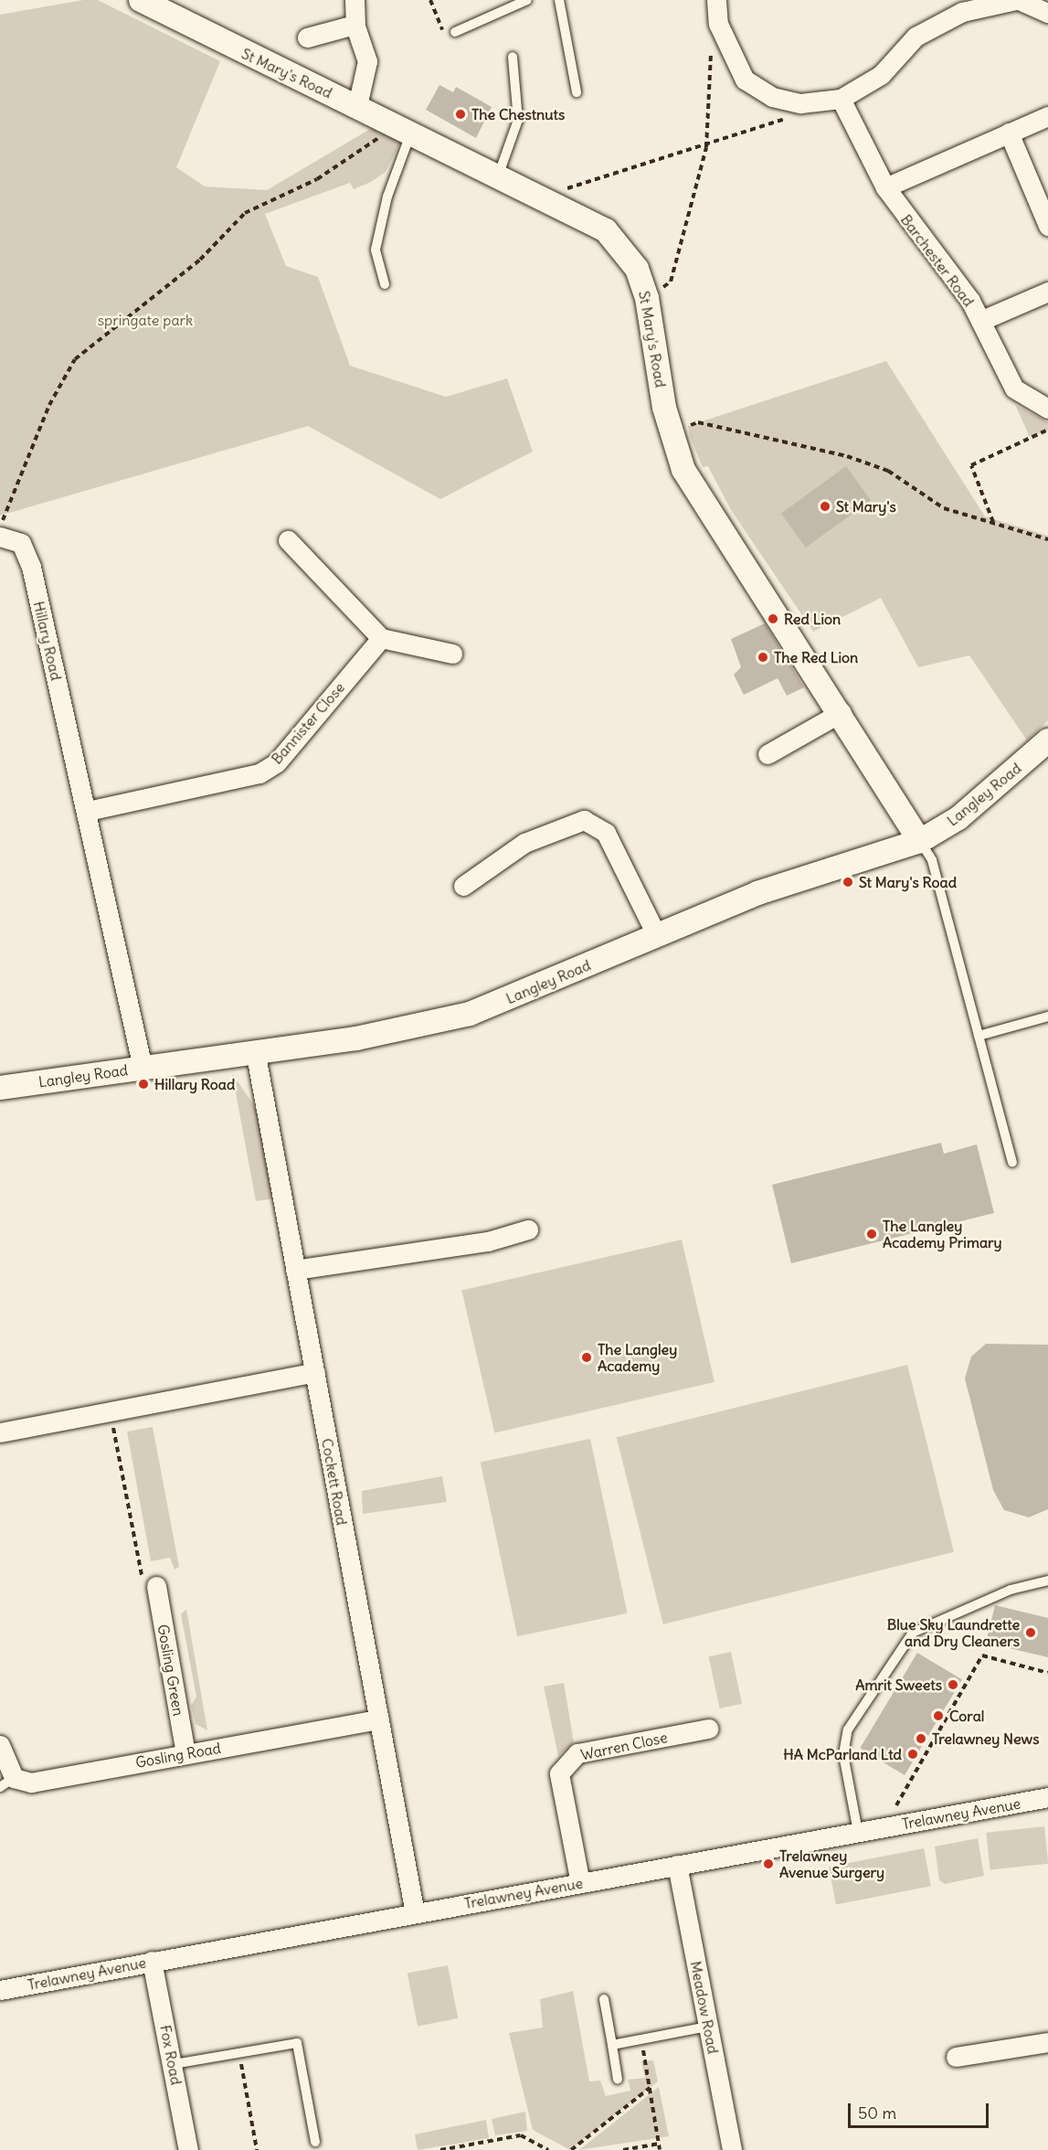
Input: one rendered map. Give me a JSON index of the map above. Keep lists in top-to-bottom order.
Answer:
{
  "streets": {
    "street": [
      "St Mary's Road",
      "Barchester Road",
      "Hillary Road",
      "Bannister Close",
      "Langley Road",
      "Cockett Road",
      "Gosling Green",
      "Warren Close",
      "Gosling Road",
      "Trelawney Avenue",
      "Meadow Road",
      "Fox Road"
    ]
  },
  "crossings": [
    ["St Mary's Road", "Langley Road"],
    ["Hillary Road", "Bannister Close"],
    ["Hillary Road", "Langley Road"],
    ["Langley Road", "Cockett Road"],
    ["Cockett Road", "Gosling Road"],
    ["Cockett Road", "Trelawney Avenue"],
    ["Gosling Green", "Gosling Road"],
    ["Warren Close", "Trelawney Avenue"],
    ["Trelawney Avenue", "Meadow Road"],
    ["Trelawney Avenue", "Fox Road"]
  ],
  "parks": ["springate park"],
  "places": [
    "The Chestnuts",
    "St Mary's",
    "Red Lion",
    "The Red Lion",
    "St Mary's Road",
    "Hillary Road",
    "The Langley Academy Primary",
    "The Langley Academy",
    "Blue Sky Laundrette and Dry Cleaners",
    "Amrit Sweets",
    "Coral",
    "Trelawney News",
    "HA McParland Ltd",
    "Trelawney Avenue Surgery"
  ],
  "scale_bar": "50 m"
}
